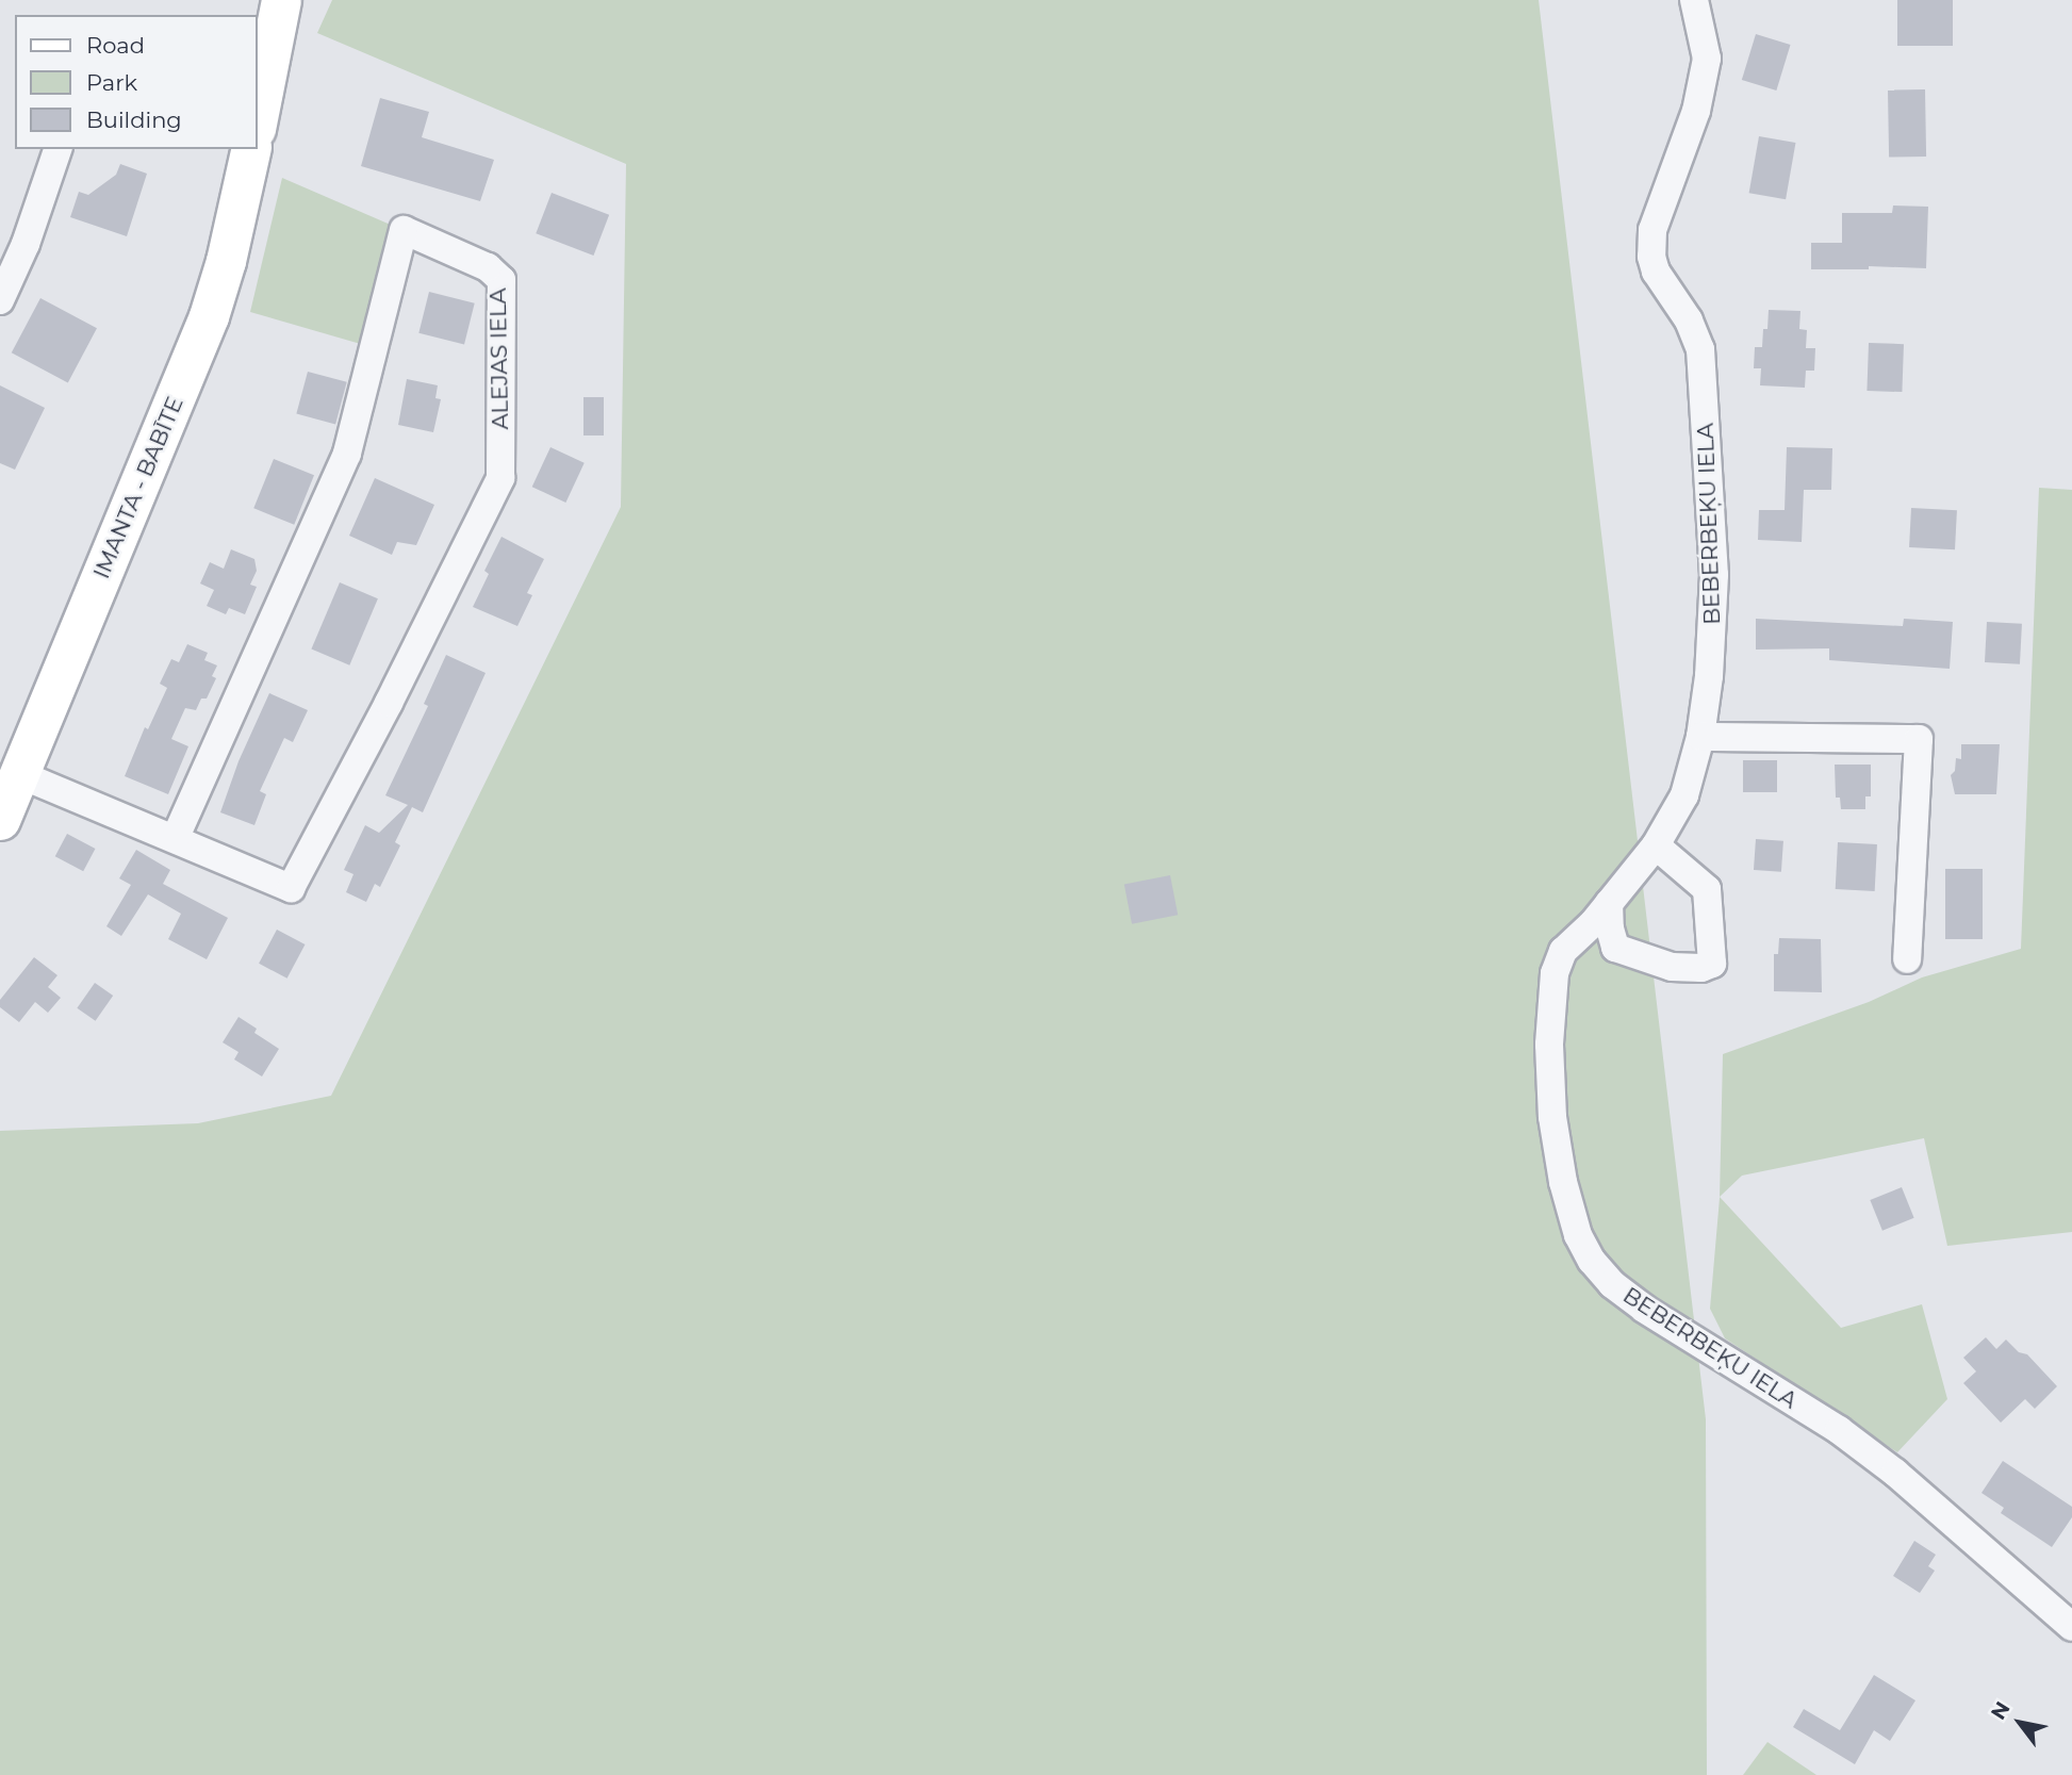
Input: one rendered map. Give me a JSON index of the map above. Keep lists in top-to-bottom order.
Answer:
{
  "streets": {
    "main road": ["IMANTA - BABĪTE"],
    "street": ["ALEJAS IELA", "BEBERBEĶU IELA"]
  },
  "legend": ["Road", "Park", "Building"],
  "north": "top left"
}
